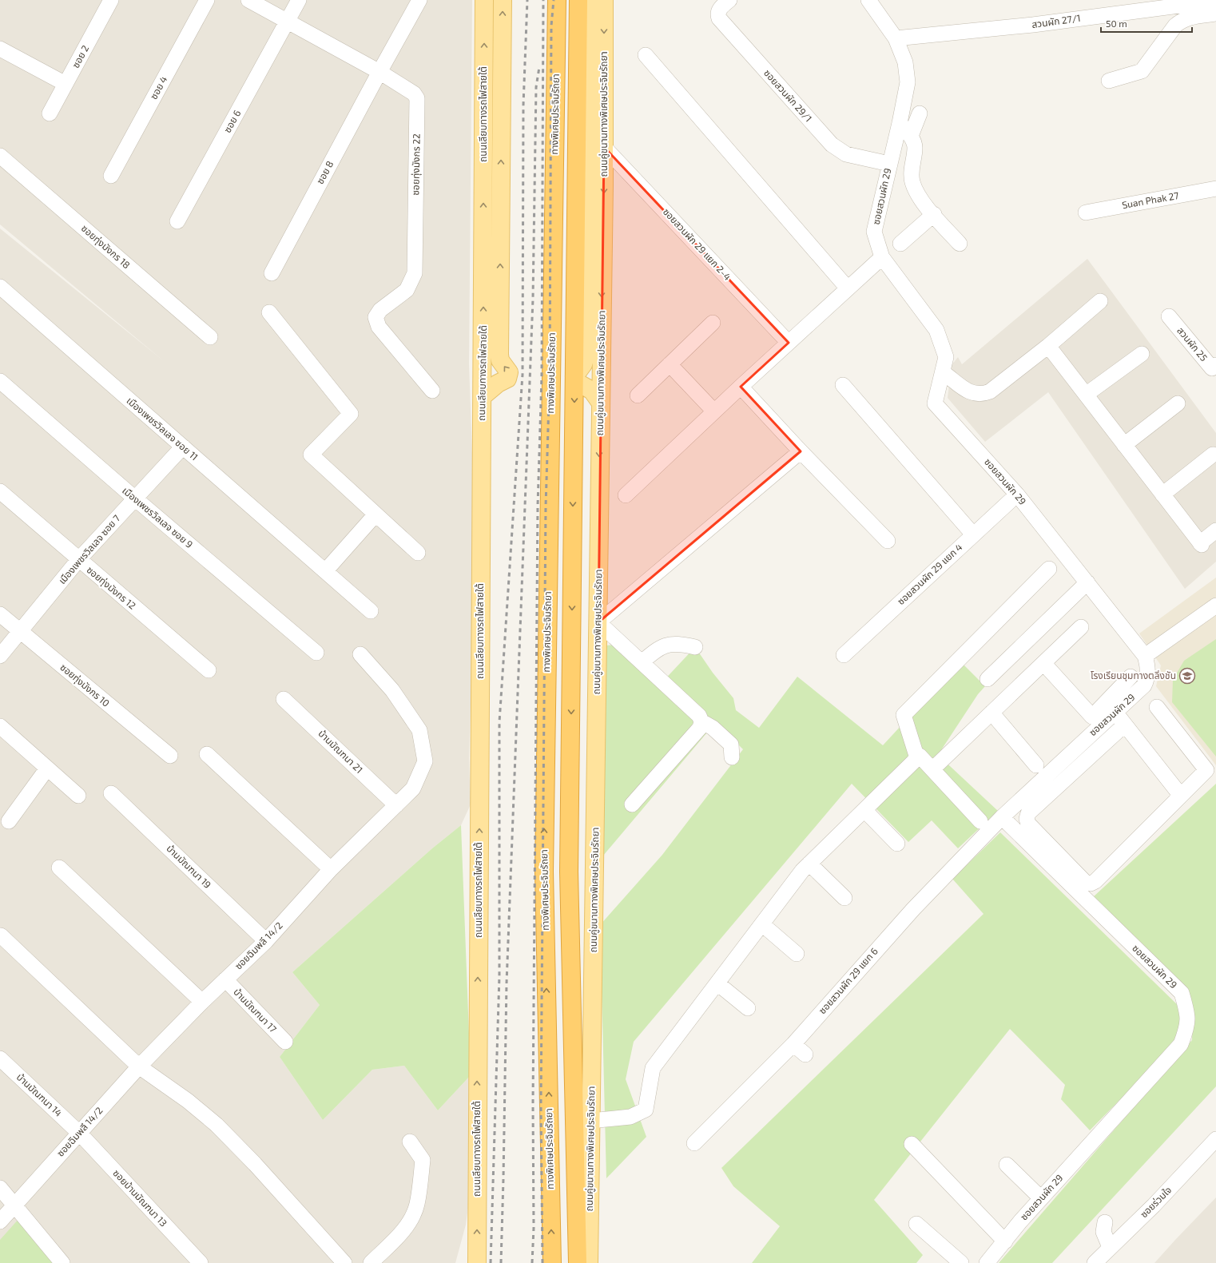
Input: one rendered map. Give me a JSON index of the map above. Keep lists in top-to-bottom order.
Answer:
{
  "streets": {
    "highway": ["ทางพิเศษประจิมรัถยา"],
    "main road": ["ถนนเลียบทางรถไฟสายใต้", "ถนนคู่ขนานทางพิเศษประจิมรัถยา"],
    "street": [
      "สวนผัก 27/1",
      "ซอย 2",
      "ซอย 4",
      "ซอยสวนผัก 29/1",
      "ซอย 6",
      "ซอยทุ่งมังกร 22",
      "ซอย 8",
      "ซอยสวนผัก 29",
      "Suan Phak 27",
      "ซอยสวนผัก 29 แยก 2-4",
      "ซอยทุ่งมังกร 18",
      "สวนผัก 25",
      "เมืองเพชรวิลเลจ ซอย 11",
      "เมืองเพชรวิลเลจ ซอย 9",
      "เมืองเพชรวิลเลจ ซอย 7",
      "ซอยสวนผัก 29 แยก 4",
      "ซอยทุ่งมังกร 12",
      "ซอยทุ่งมังกร 10",
      "บ้านมัณฑนา 21",
      "บ้านมัณฑนา 19",
      "ซอยฉิมพลี 14/2",
      "ซอยสวนผัก 29 แยก 6",
      "บ้านมัณฑนา 17",
      "บ้านมัณฑนา 14",
      "ซอยบ้านมัณฑนา 13",
      "ซอยร่วมใจ"
    ]
  },
  "crossings": [
    ["สวนผัก 27/1", "ซอยสวนผัก 29"],
    ["ซอยสวนผัก 29/1", "ซอยสวนผัก 29"],
    ["ถนนคู่ขนานทางพิเศษประจิมรัถยา", "ซอยสวนผัก 29 แยก 2-4"],
    ["ซอย 6", "ซอยทุ่งมังกร 22"],
    ["ซอยทุ่งมังกร 22", "ซอย 8"],
    ["ซอยสวนผัก 29", "ซอยสวนผัก 29 แยก 4"],
    ["ซอยสวนผัก 29", "ซอยสวนผัก 29 แยก 6"],
    ["เมืองเพชรวิลเลจ ซอย 11", "เมืองเพชรวิลเลจ ซอย 7"],
    ["เมืองเพชรวิลเลจ ซอย 9", "เมืองเพชรวิลเลจ ซอย 7"],
    ["เมืองเพชรวิลเลจ ซอย 7", "ซอยทุ่งมังกร 12"],
    ["เมืองเพชรวิลเลจ ซอย 7", "ซอยทุ่งมังกร 10"],
    ["บ้านมัณฑนา 21", "ซอยฉิมพลี 14/2"],
    ["บ้านมัณฑนา 19", "ซอยฉิมพลี 14/2"],
    ["ซอยฉิมพลี 14/2", "บ้านมัณฑนา 17"],
    ["ซอยฉิมพลี 14/2", "บ้านมัณฑนา 14"],
    ["ซอยฉิมพลี 14/2", "ซอยบ้านมัณฑนา 13"],
    ["บ้านมัณฑนา 14", "ซอยบ้านมัณฑนา 13"]
  ],
  "places": {
    "school or university": ["โรงเรียนชุมทางตลิ่งชัน"]
  },
  "scale_bar": "50 m"
}
